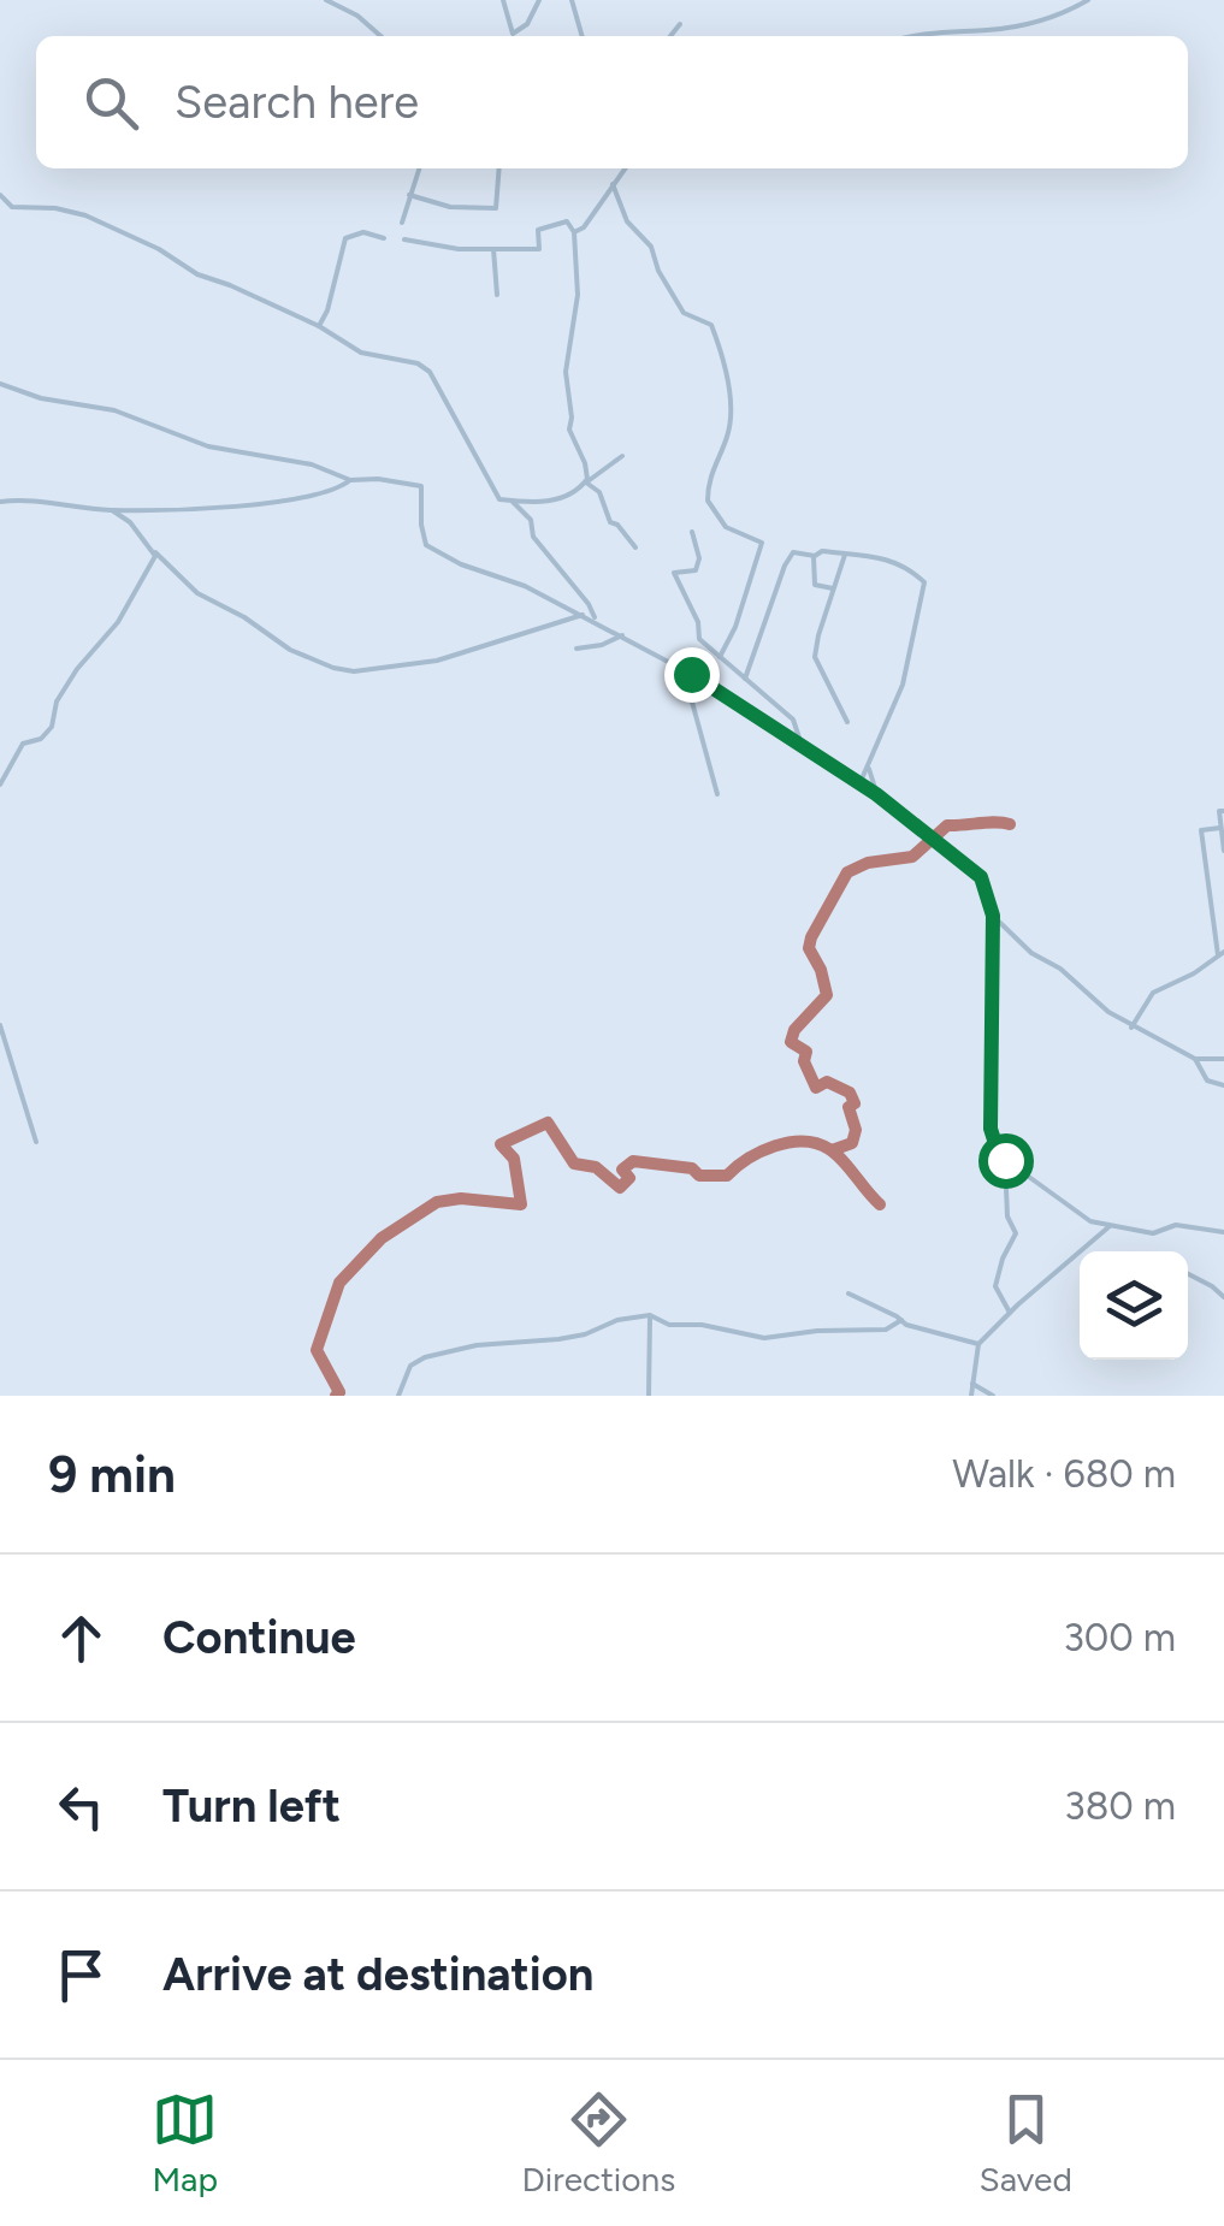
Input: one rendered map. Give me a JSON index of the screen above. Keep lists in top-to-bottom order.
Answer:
{
  "page": {
    "search": "Search here",
    "heading": ["9 min", "Walk · 680 m"],
    "list": [
      ["Continue", "300 m"],
      ["Turn left", "380 m"],
      "Arrive at destination"
    ],
    "nav": ["Map", "Directions", "Saved"]
  }
}
